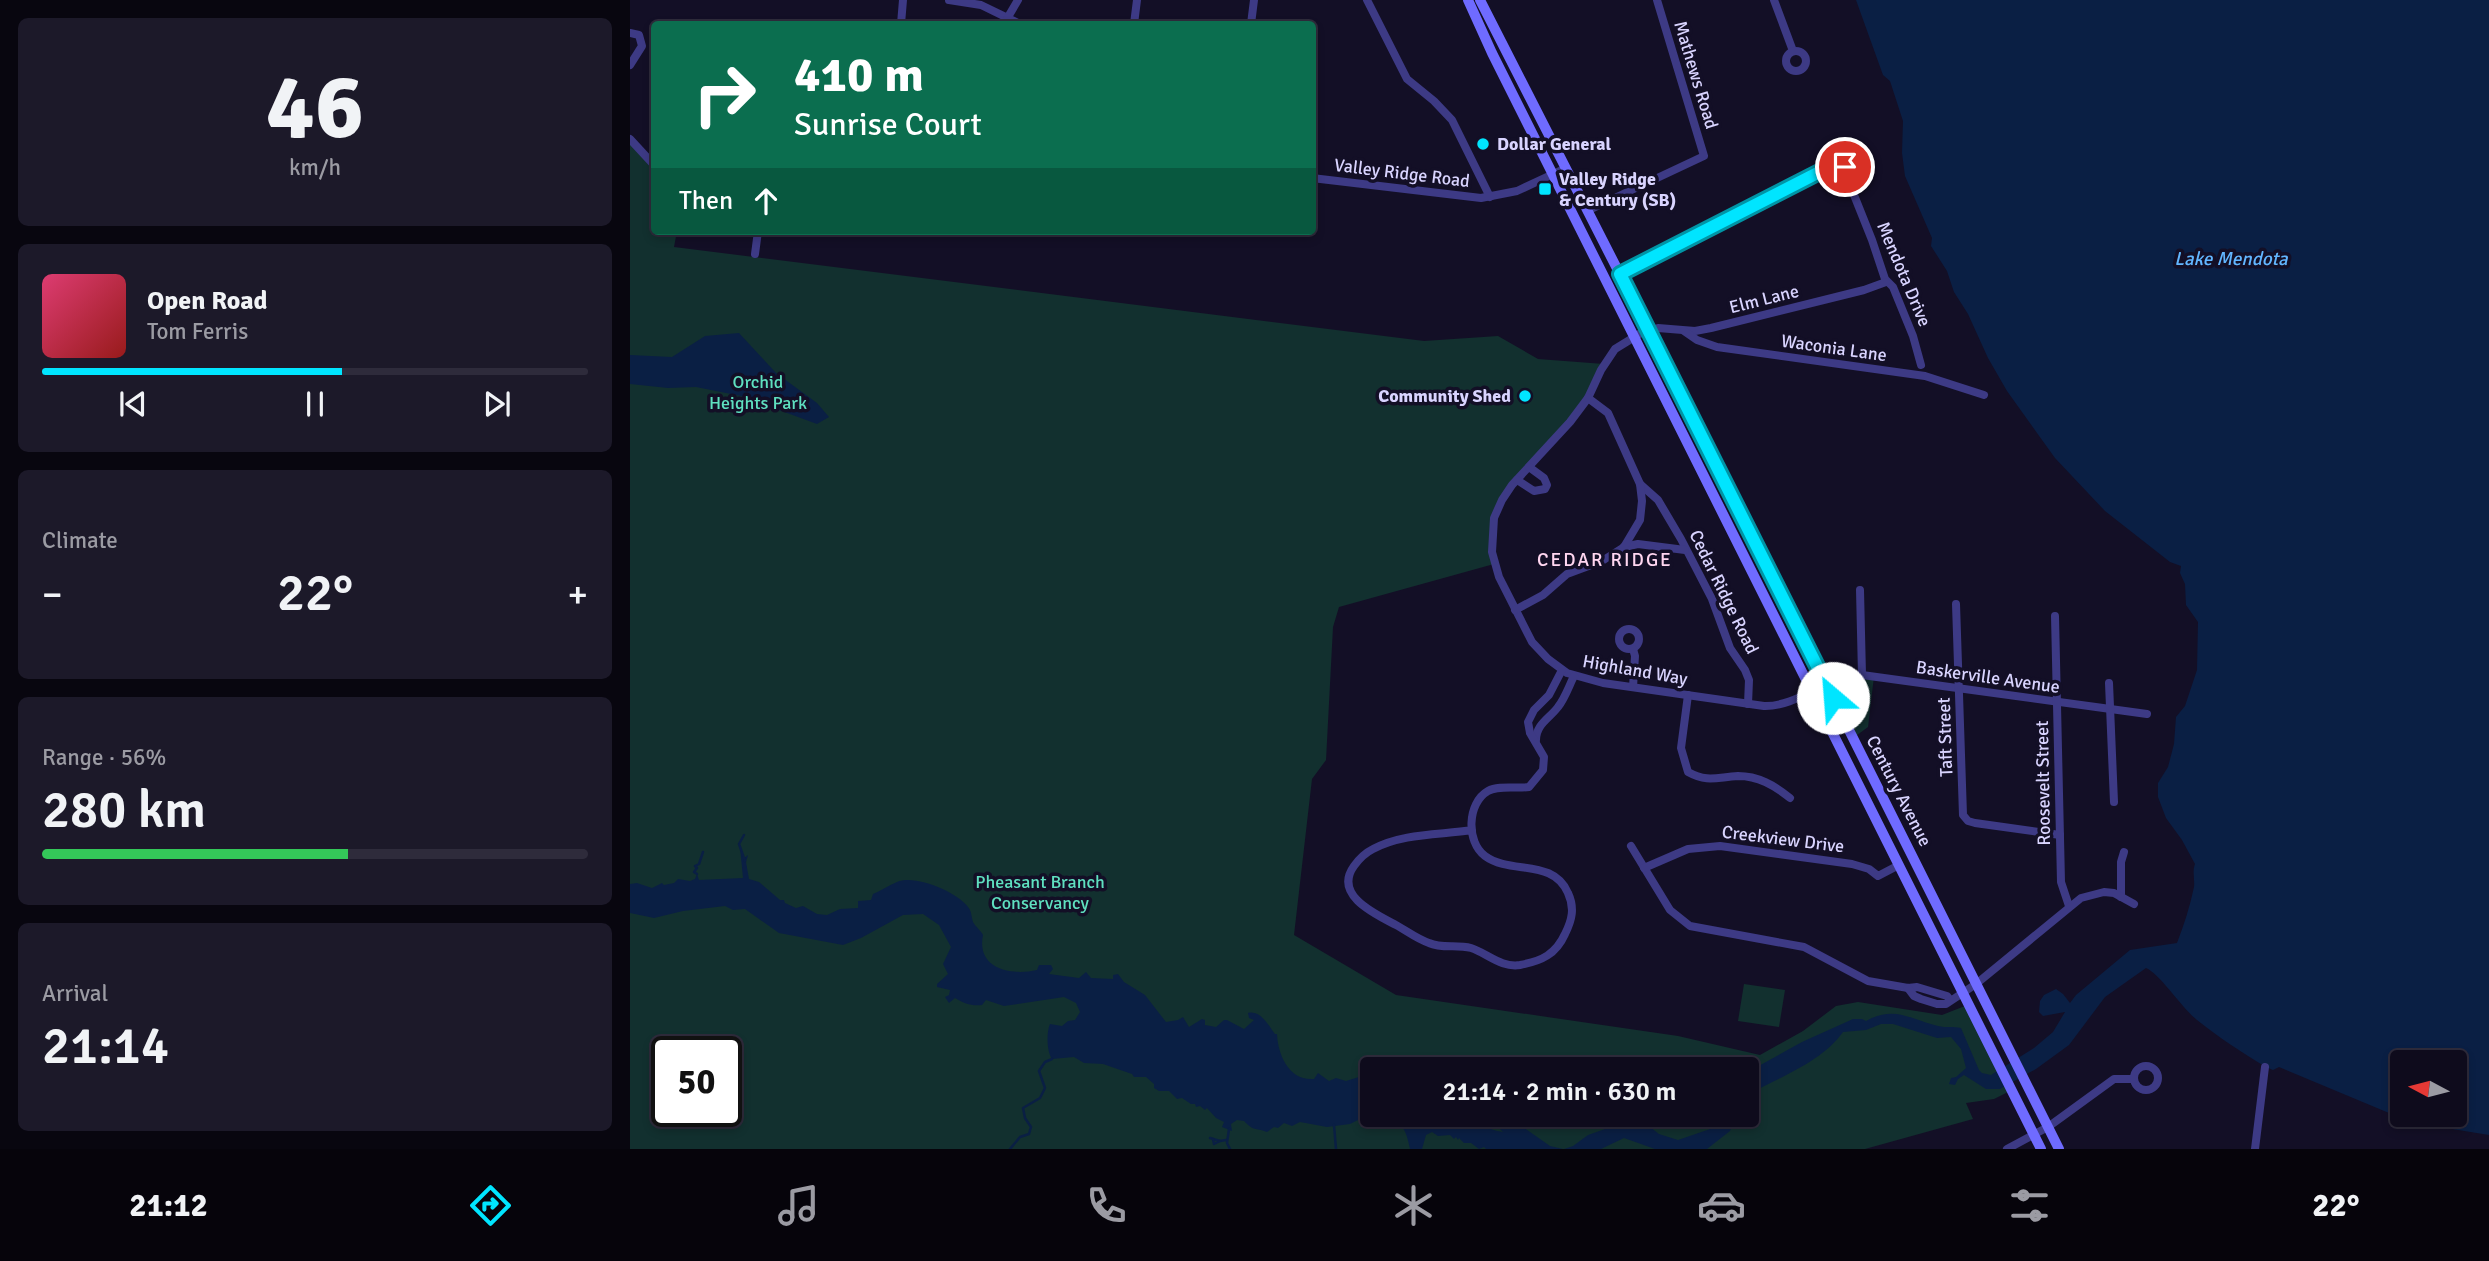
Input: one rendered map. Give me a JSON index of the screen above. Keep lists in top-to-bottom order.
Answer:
{
  "streets": {
    "main road": ["Century Avenue"],
    "street": [
      "Mathews Road",
      "Valley Ridge Road",
      "Mendota Drive",
      "Elm Lane",
      "Waconia Lane",
      "Cedar Ridge Road",
      "Highland Way",
      "Baskerville Avenue",
      "Taft Street",
      "Roosevelt Street",
      "Creekview Drive"
    ]
  },
  "crossings": [
    ["Mathews Road", "Century Avenue"],
    ["Valley Ridge Road", "Century Avenue"],
    ["Mendota Drive", "Elm Lane"],
    ["Elm Lane", "Waconia Lane"],
    ["Elm Lane", "Highland Way"],
    ["Elm Lane", "Century Avenue"],
    ["Cedar Ridge Road", "Highland Way"],
    ["Highland Way", "Baskerville Avenue"],
    ["Highland Way", "Century Avenue"],
    ["Baskerville Avenue", "Taft Street"],
    ["Baskerville Avenue", "Roosevelt Street"],
    ["Baskerville Avenue", "Century Avenue"],
    ["Taft Street", "Roosevelt Street"],
    ["Century Avenue", "Creekview Drive"]
  ],
  "districts": ["CEDAR RIDGE"],
  "water": ["Lake Mendota"],
  "parks": ["Orchid Heights Park", "Pheasant Branch Conservancy"],
  "places": {
    "other": ["Dollar General", "Community Shed"],
    "transit": ["Valley Ridge & Century (SB)"]
  },
  "north": "left",
  "page": {
    "tile": [
      ["46", "km/h"],
      "Climate",
      ["Range · 56%", "280 km"],
      ["Arrival", "21:14"]
    ],
    "turn": ["410 m", "Sunrise Court"],
    "then": "Then",
    "song": ["Open Road", "Tom Ferris"],
    "heat": ["−", "22°", "+"],
    "limit": "50",
    "trip": "21:14 · 2 min · 630 m",
    "tabs": ["21:12", "22°"]
  }
}
